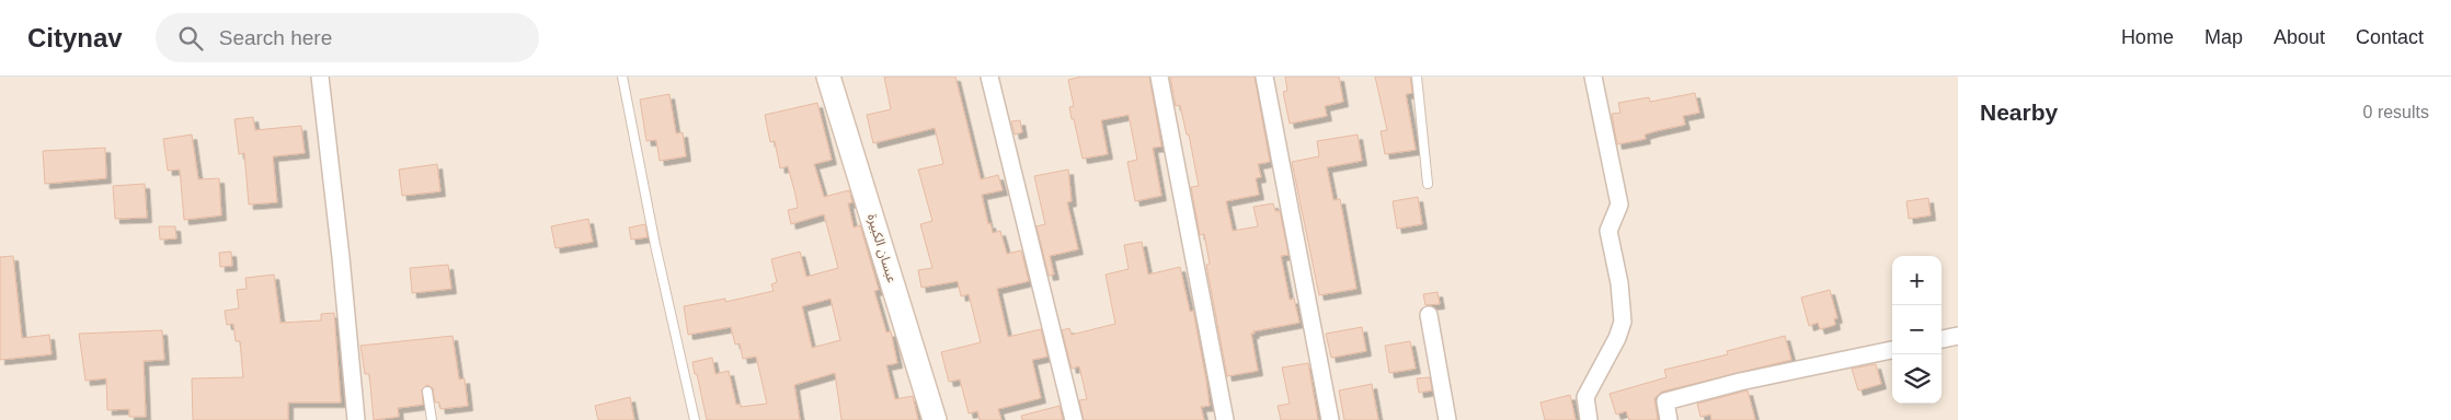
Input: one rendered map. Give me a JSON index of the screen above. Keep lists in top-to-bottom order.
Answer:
{
  "streets": {
    "main road": ["عبسان الكبيرة"]
  },
  "page": {
    "header": "Citynav",
    "search": "Search here",
    "nav": [
      "Home",
      "Map",
      "About",
      "Contact"
    ],
    "heading": ["Nearby", "0 results"],
    "map_buttons": ["+", "−"]
  }
}
